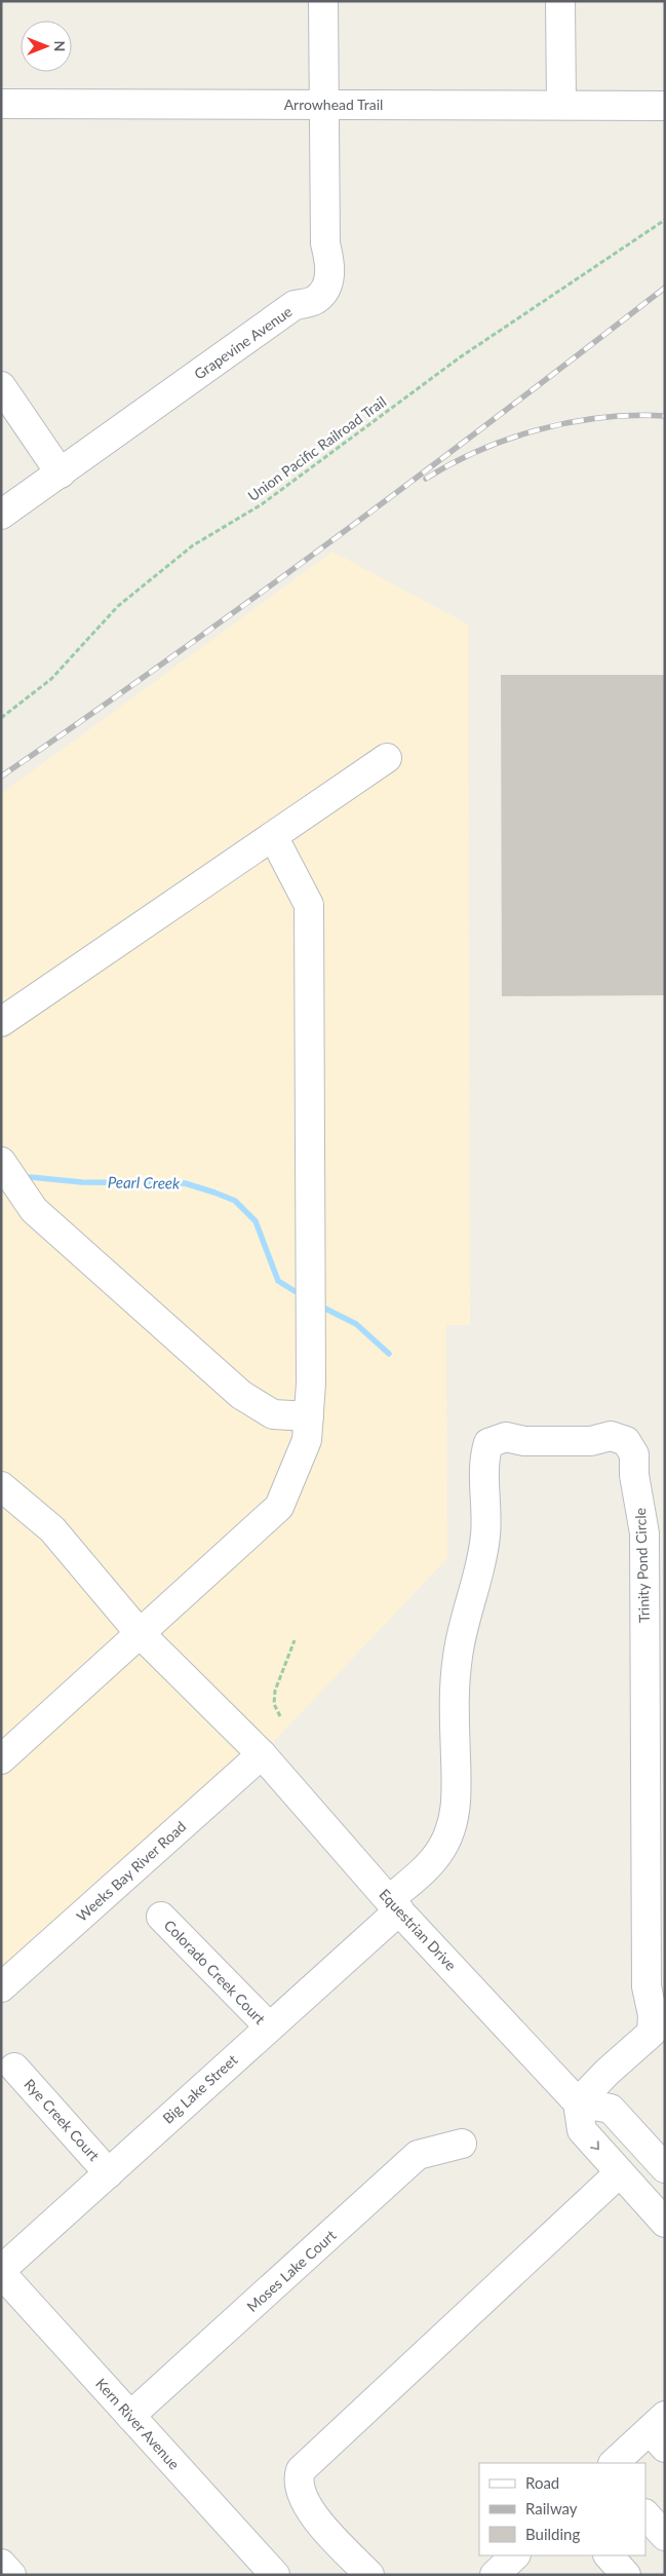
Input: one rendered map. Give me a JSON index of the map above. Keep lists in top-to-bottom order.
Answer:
{
  "streets": {
    "street": [
      "Arrowhead Trail",
      "Grapevine Avenue",
      "Trinity Pond Circle",
      "Weeks Bay River Road",
      "Equestrian Drive",
      "Colorado Creek Court",
      "Big Lake Street",
      "Rye Creek Court",
      "Moses Lake Court",
      "Kern River Avenue"
    ],
    "path": ["Union Pacific Railroad Trail"]
  },
  "crossings": [
    ["Arrowhead Trail", "Grapevine Avenue"],
    ["Trinity Pond Circle", "Equestrian Drive"],
    ["Trinity Pond Circle", "Big Lake Street"],
    ["Weeks Bay River Road", "Equestrian Drive"],
    ["Equestrian Drive", "Big Lake Street"],
    ["Colorado Creek Court", "Big Lake Street"],
    ["Big Lake Street", "Rye Creek Court"],
    ["Big Lake Street", "Kern River Avenue"],
    ["Moses Lake Court", "Kern River Avenue"]
  ],
  "water": ["Pearl Creek"],
  "legend": ["Road", "Railway", "Building"],
  "north": "right"
}
